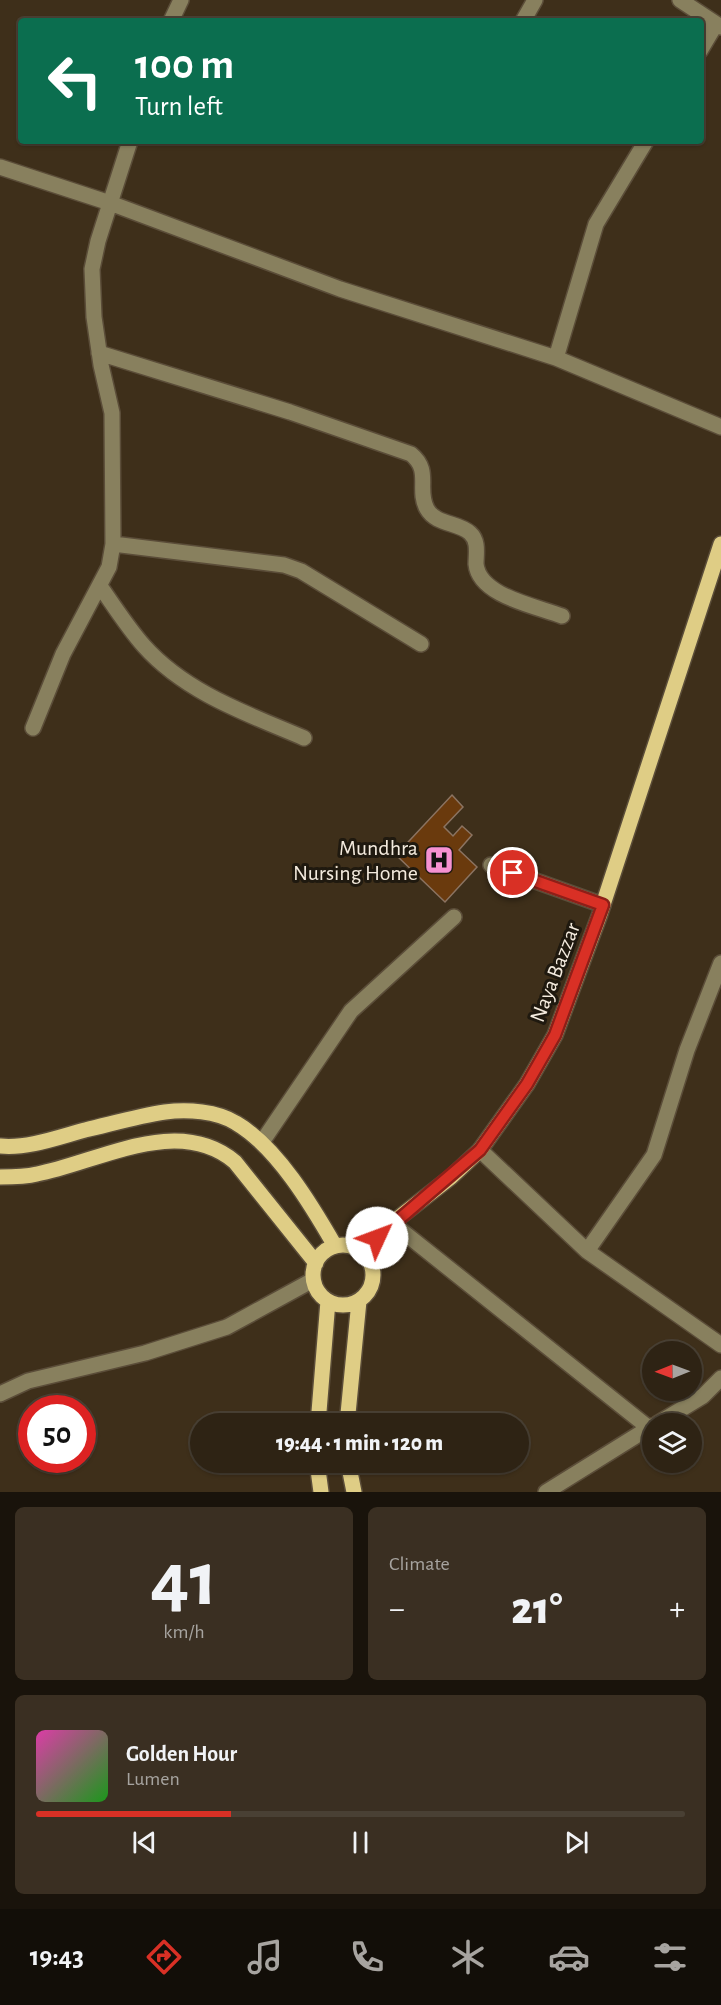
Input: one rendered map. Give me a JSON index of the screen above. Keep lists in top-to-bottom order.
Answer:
{
  "streets": {
    "main road": ["Naya Bazzar"]
  },
  "places": {
    "hospital": ["Mundhra Nursing Home"]
  },
  "north": "left",
  "page": {
    "turn": ["100 m", "Turn left"],
    "limit": "50",
    "trip": "19:44 · 1 min · 120 m",
    "tile": [
      ["41", "km/h"],
      "Climate"
    ],
    "heat": ["−", "21°", "+"],
    "song": ["Golden Hour", "Lumen"],
    "tabs": "19:43"
  }
}
